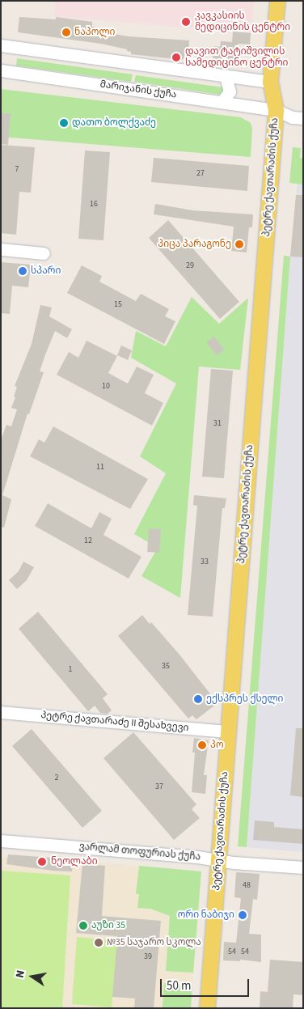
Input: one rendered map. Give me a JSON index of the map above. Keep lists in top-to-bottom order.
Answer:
{
  "streets": {
    "main road": ["პეტრე ქავთარაძის ქუჩა"],
    "street": ["მარიჯანის ქუჩა", "პეტრე ქავთარაძე II შესახვევი", "ვარლამ თოფურიას ქუჩა"]
  },
  "crossings": [
    ["მარიჯანის ქუჩა", "პეტრე ქავთარაძის ქუჩა"],
    ["პეტრე ქავთარაძის ქუჩა", "პეტრე ქავთარაძე II შესახვევი"],
    ["პეტრე ქავთარაძის ქუჩა", "ვარლამ თოფურიას ქუჩა"]
  ],
  "places": [
    "კავკასიის მედიცინის ცენტრი",
    "ნაპოლი",
    "დავით ტატიშვილის სამედიცინო ცენტრი",
    "დათო ბოლქვაძე",
    "პიცა პარაგონე",
    "სპარი",
    "ექსპრეს ქსელი",
    "პო",
    "ნეოლაბი",
    "ორი ნაბიჯი",
    "აუზი 35",
    "№35 საჯარო სკოლა"
  ],
  "house_numbers": [
    "7",
    "27",
    "16",
    "29",
    "15",
    "10",
    "31",
    "11",
    "12",
    "33",
    "35",
    "1",
    "2",
    "37",
    "48",
    "54",
    "54",
    "39"
  ],
  "scale_bar": "50 m",
  "north": "left"
}
